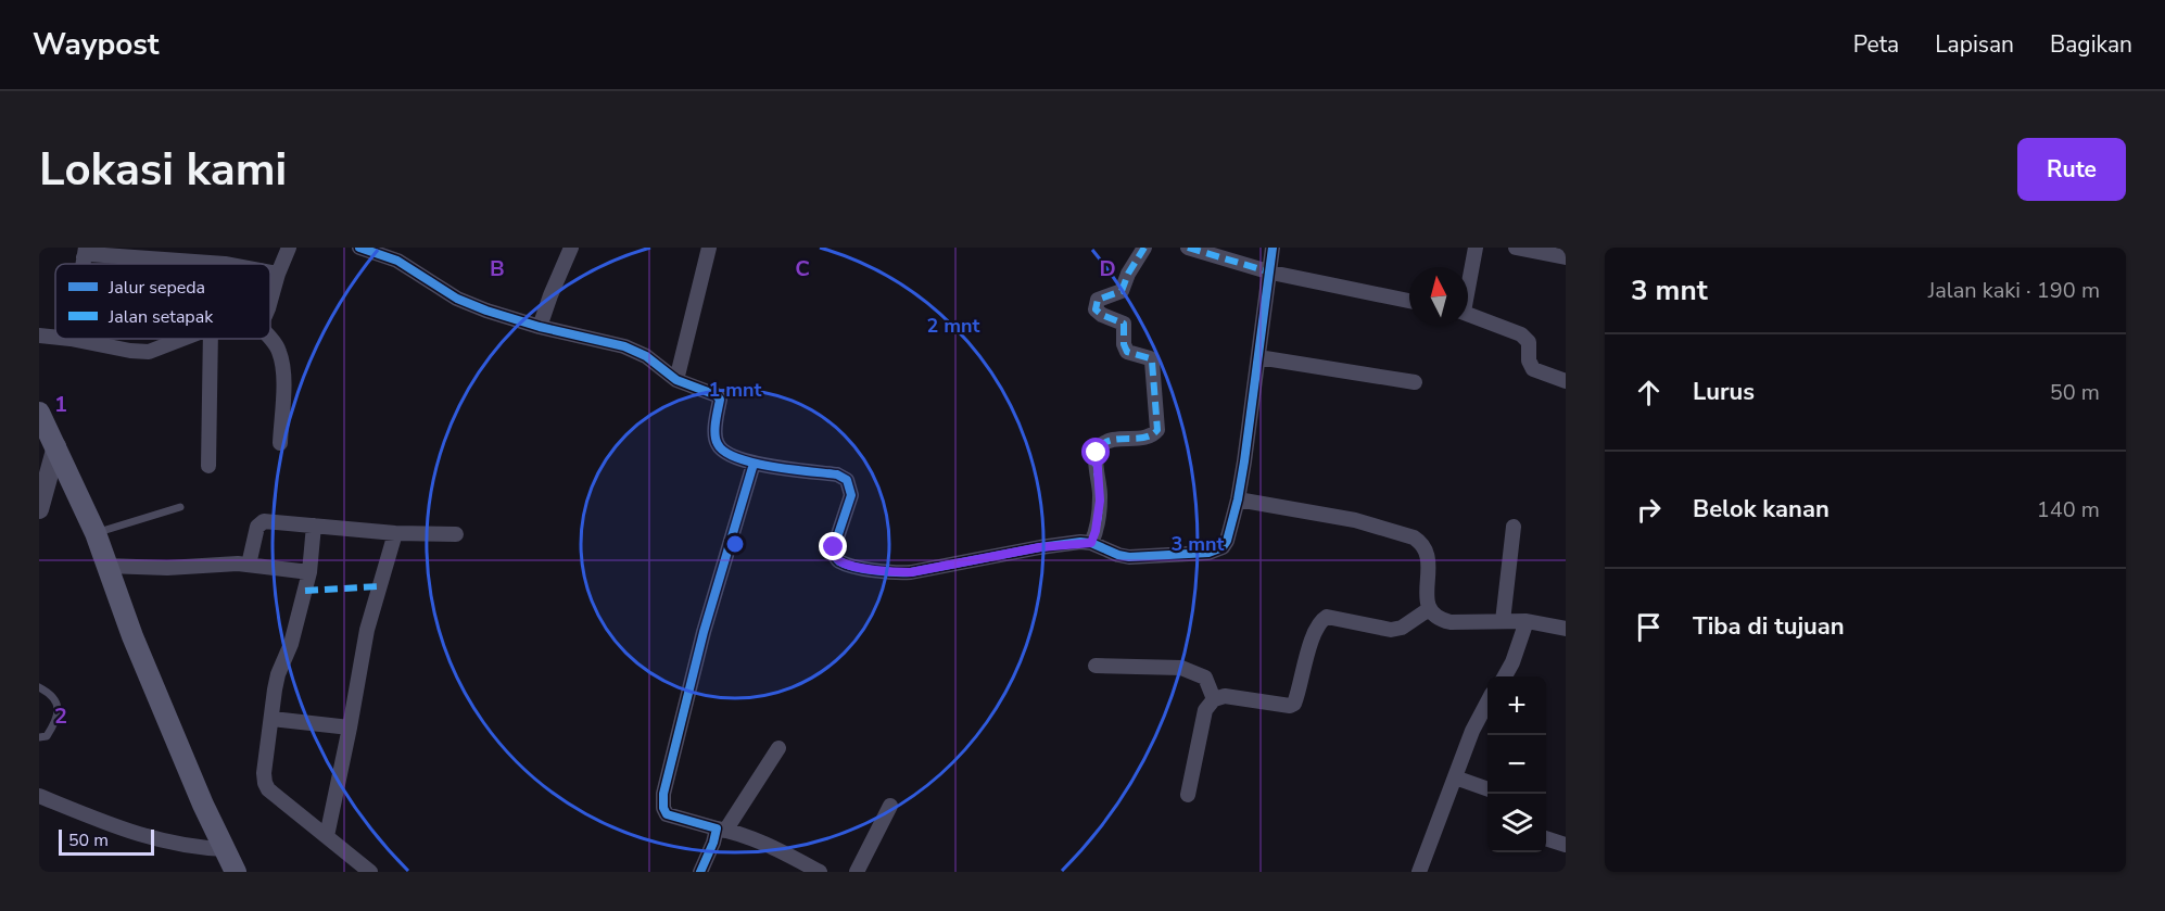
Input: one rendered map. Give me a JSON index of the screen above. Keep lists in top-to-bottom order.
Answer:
{
  "legend": ["Jalur sepeda", "Jalan setapak"],
  "scale_bar": "50 m",
  "north": "top",
  "page": {
    "header": "Waypost",
    "nav": ["Peta", "Lapisan", "Bagikan"],
    "buttons": "Rute",
    "title": "Lokasi kami",
    "heading": ["3 mnt", "Jalan kaki · 190 m"],
    "list": [
      ["Lurus", "50 m"],
      ["Belok kanan", "140 m"],
      "Tiba di tujuan"
    ],
    "map_buttons": ["+", "−"],
    "scale": "50 m"
  },
  "grid": {
    "columns": ["B", "C", "D"],
    "rows": ["1", "2"]
  },
  "rings": ["2 mnt", "1 mnt", "3 mnt"]
}
